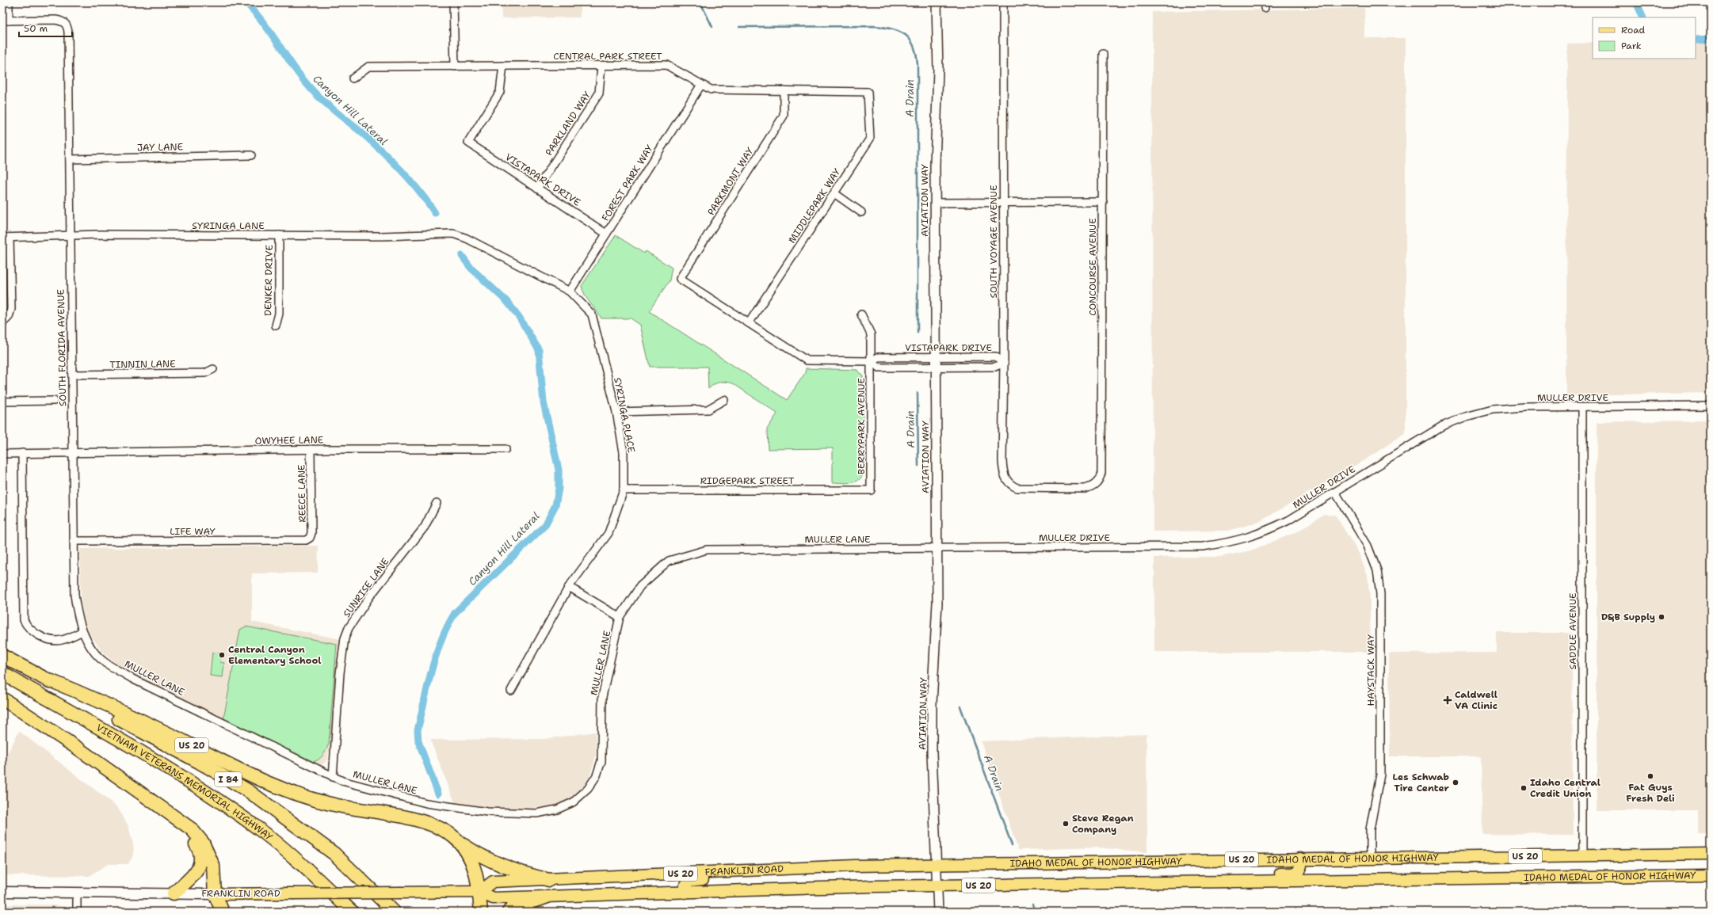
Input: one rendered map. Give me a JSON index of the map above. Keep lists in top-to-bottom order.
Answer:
{
  "streets": {
    "highway": ["US 20", "I 84", "VIETNAM VETERANS MEMORIAL HIGHWAY"],
    "main road": ["IDAHO MEDAL OF HONOR HIGHWAY", "FRANKLIN ROAD"],
    "street": [
      "CENTRAL PARK STREET",
      "PARKLAND WAY",
      "JAY LANE",
      "VISTAPARK DRIVE",
      "PARKMONT WAY",
      "FOREST PARK WAY",
      "AVIATION WAY",
      "MIDDLEPARK WAY",
      "SYRINGA LANE",
      "SOUTH VOYAGE AVENUE",
      "CONCOURSE AVENUE",
      "DENKER DRIVE",
      "SOUTH FLORIDA AVENUE",
      "TINNIN LANE",
      "MULLER DRIVE",
      "SYRINGA PLACE",
      "BERRYPARK AVENUE",
      "OWYHEE LANE",
      "RIDGEPARK STREET",
      "REECE LANE",
      "LIFE WAY",
      "MULLER LANE",
      "SUNRISE LANE",
      "SADDLE AVENUE",
      "HAYSTACK WAY"
    ]
  },
  "crossings": [
    ["CENTRAL PARK STREET", "PARKLAND WAY"],
    ["CENTRAL PARK STREET", "VISTAPARK DRIVE"],
    ["CENTRAL PARK STREET", "PARKMONT WAY"],
    ["CENTRAL PARK STREET", "FOREST PARK WAY"],
    ["CENTRAL PARK STREET", "MIDDLEPARK WAY"],
    ["PARKLAND WAY", "VISTAPARK DRIVE"],
    ["JAY LANE", "SOUTH FLORIDA AVENUE"],
    ["VISTAPARK DRIVE", "PARKMONT WAY"],
    ["VISTAPARK DRIVE", "FOREST PARK WAY"],
    ["VISTAPARK DRIVE", "AVIATION WAY"],
    ["VISTAPARK DRIVE", "MIDDLEPARK WAY"],
    ["VISTAPARK DRIVE", "SOUTH VOYAGE AVENUE"],
    ["VISTAPARK DRIVE", "BERRYPARK AVENUE"],
    ["FOREST PARK WAY", "SYRINGA PLACE"],
    ["AVIATION WAY", "MULLER DRIVE"],
    ["AVIATION WAY", "MULLER LANE"],
    ["AVIATION WAY", "IDAHO MEDAL OF HONOR HIGHWAY"],
    ["AVIATION WAY", "FRANKLIN ROAD"],
    ["SYRINGA LANE", "DENKER DRIVE"],
    ["SYRINGA LANE", "SOUTH FLORIDA AVENUE"],
    ["SYRINGA LANE", "SYRINGA PLACE"],
    ["SOUTH VOYAGE AVENUE", "CONCOURSE AVENUE"],
    ["SOUTH FLORIDA AVENUE", "TINNIN LANE"],
    ["SOUTH FLORIDA AVENUE", "OWYHEE LANE"],
    ["SOUTH FLORIDA AVENUE", "LIFE WAY"],
    ["SOUTH FLORIDA AVENUE", "MULLER LANE"],
    ["MULLER DRIVE", "MULLER LANE"],
    ["MULLER DRIVE", "SADDLE AVENUE"],
    ["MULLER DRIVE", "HAYSTACK WAY"],
    ["SYRINGA PLACE", "RIDGEPARK STREET"],
    ["BERRYPARK AVENUE", "RIDGEPARK STREET"],
    ["OWYHEE LANE", "REECE LANE"],
    ["REECE LANE", "LIFE WAY"],
    ["MULLER LANE", "SUNRISE LANE"],
    ["SADDLE AVENUE", "IDAHO MEDAL OF HONOR HIGHWAY"],
    ["HAYSTACK WAY", "IDAHO MEDAL OF HONOR HIGHWAY"],
    ["US 20", "VIETNAM VETERANS MEMORIAL HIGHWAY"],
    ["US 20", "FRANKLIN ROAD"],
    ["IDAHO MEDAL OF HONOR HIGHWAY", "FRANKLIN ROAD"]
  ],
  "water": ["A Drain", "Canyon Hill Lateral"],
  "places": {
    "other": [
      "D&B Supply",
      "Central Canyon Elementary School",
      "Fat Guys Fresh Deli",
      "Les Schwab Tire Center",
      "Idaho Central Credit Union",
      "Steve Regan Company"
    ],
    "health": ["Caldwell VA Clinic"]
  },
  "legend": ["Road", "Park"],
  "scale_bar": "50 m"
}
